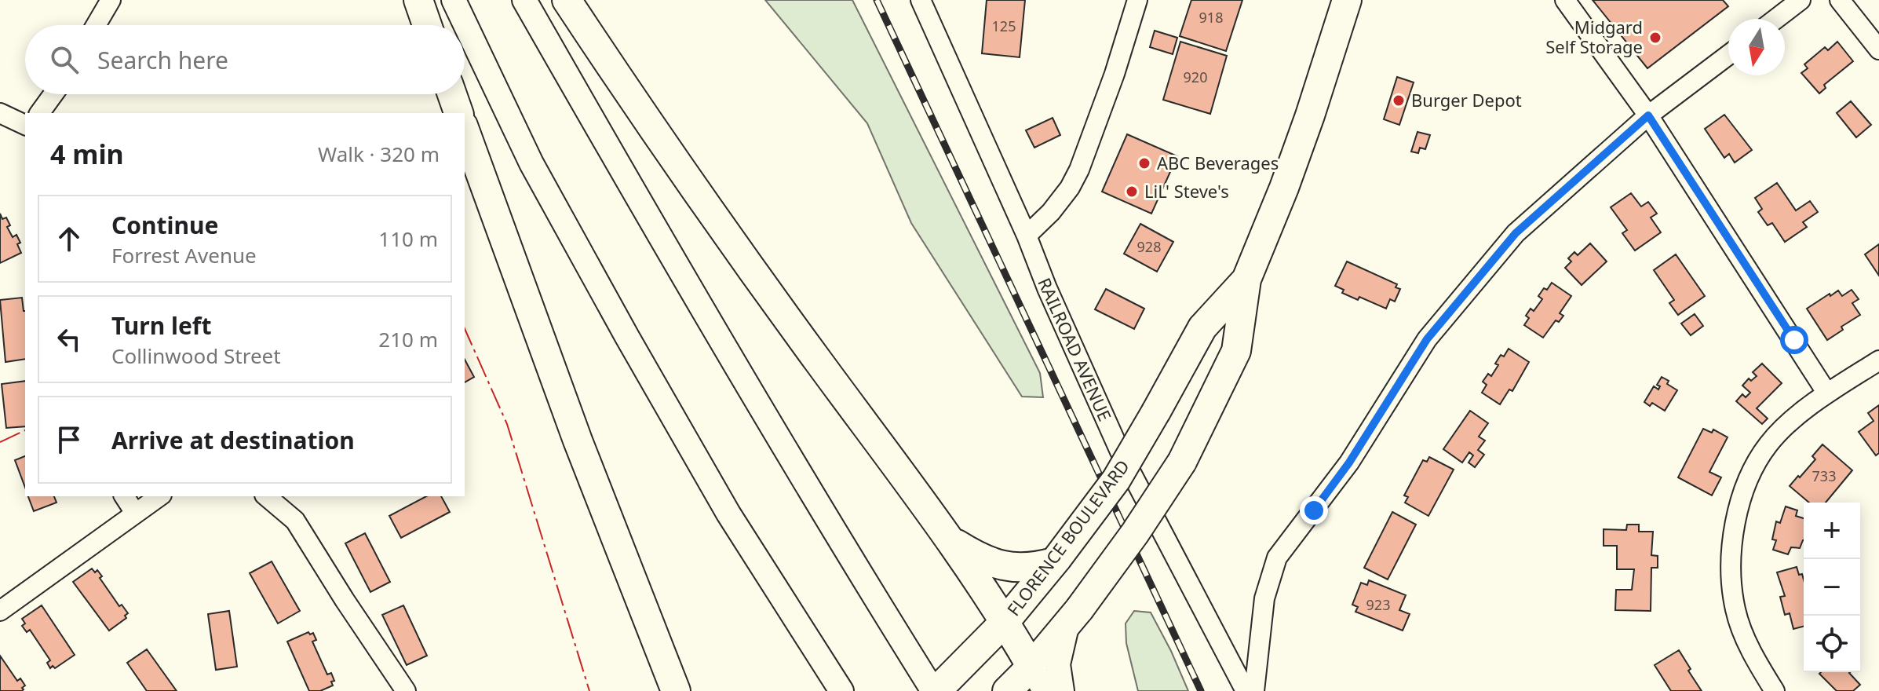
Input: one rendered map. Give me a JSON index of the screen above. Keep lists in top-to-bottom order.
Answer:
{
  "streets": {
    "highway": ["FLORENCE BOULEVARD"],
    "street": ["RAILROAD AVENUE"]
  },
  "places": [
    "Midgard Self Storage",
    "Burger Depot",
    "ABC Beverages",
    "LiL' Steve's"
  ],
  "house_numbers": [
    "918",
    "125",
    "920",
    "928",
    "733",
    "923"
  ],
  "north": "bottom",
  "page": {
    "search": "Search here",
    "heading": ["4 min", "Walk · 320 m"],
    "list": [
      ["Continue", "Forrest Avenue", "110 m"],
      ["Turn left", "Collinwood Street", "210 m"],
      "Arrive at destination"
    ],
    "map_buttons": ["+", "−"]
  }
}
